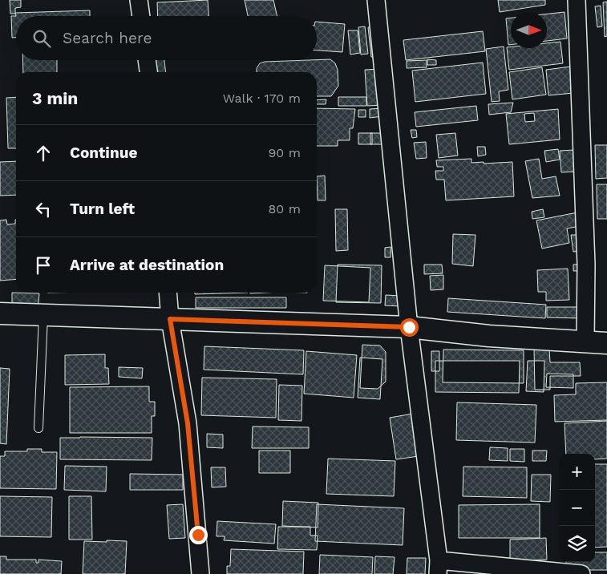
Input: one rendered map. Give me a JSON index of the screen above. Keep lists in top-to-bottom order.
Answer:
{
  "north": "right",
  "page": {
    "search": "Search here",
    "heading": ["3 min", "Walk · 170 m"],
    "list": [
      ["Continue", "90 m"],
      ["Turn left", "80 m"],
      "Arrive at destination"
    ],
    "map_buttons": ["+", "−"]
  }
}
